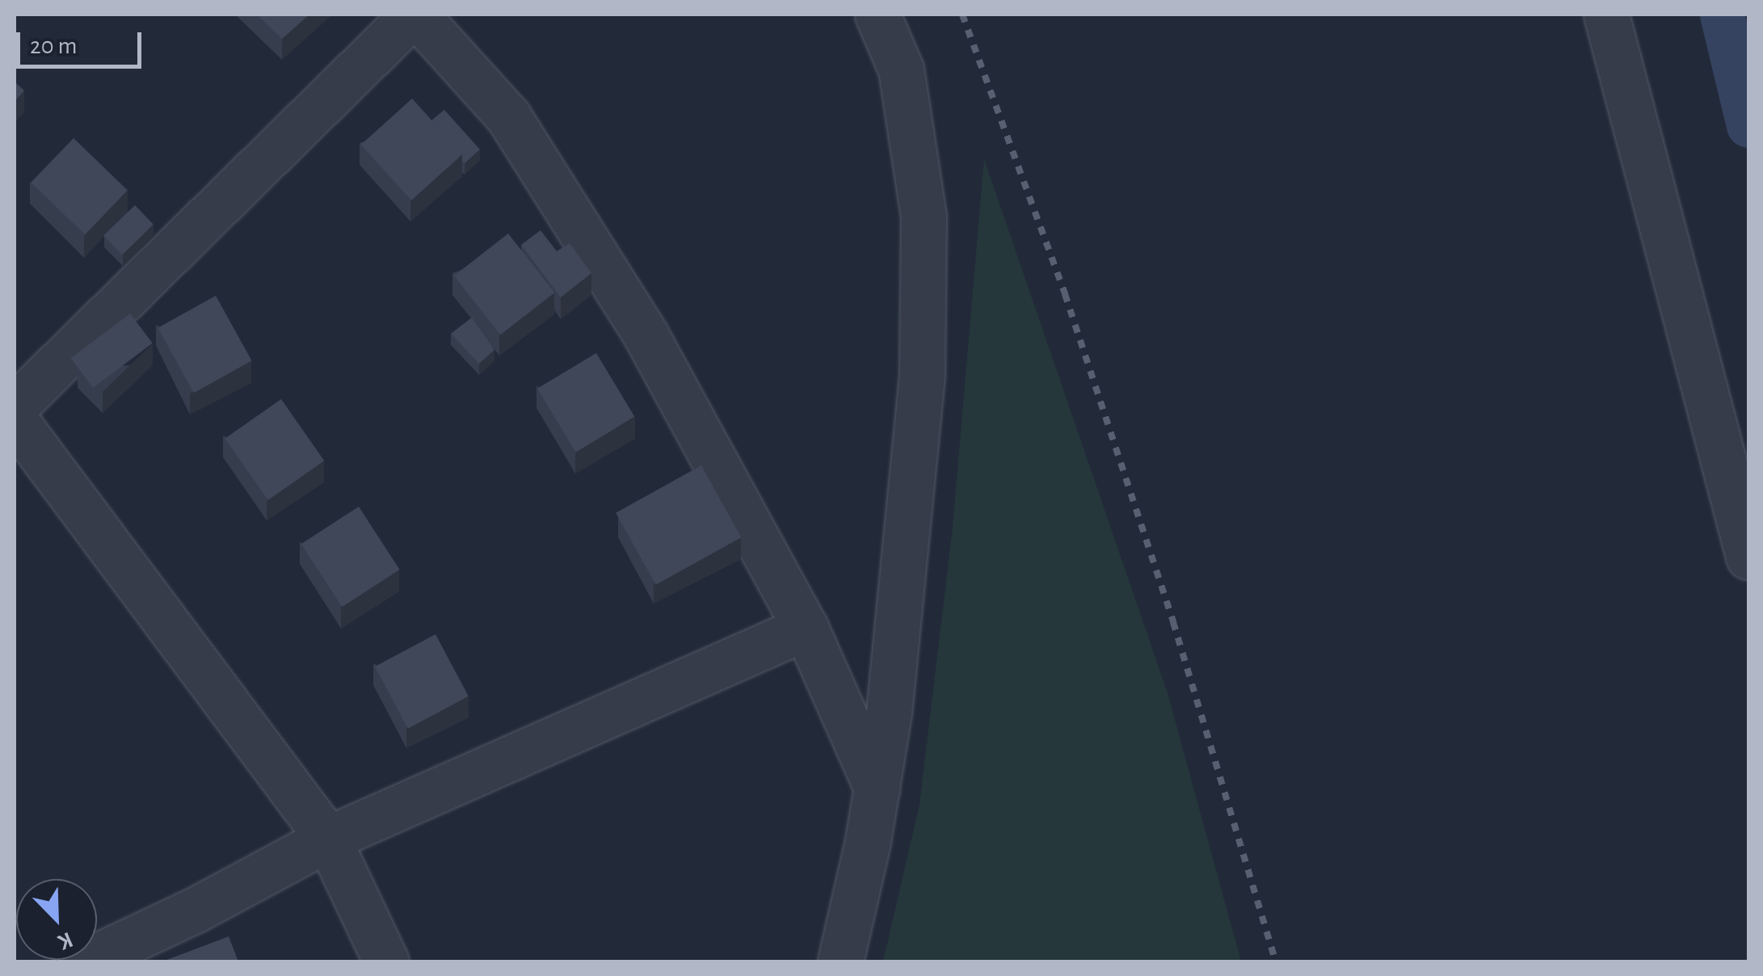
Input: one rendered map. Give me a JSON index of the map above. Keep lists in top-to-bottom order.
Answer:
{
  "scale_bar": "20 m",
  "north": "bottom right"
}
